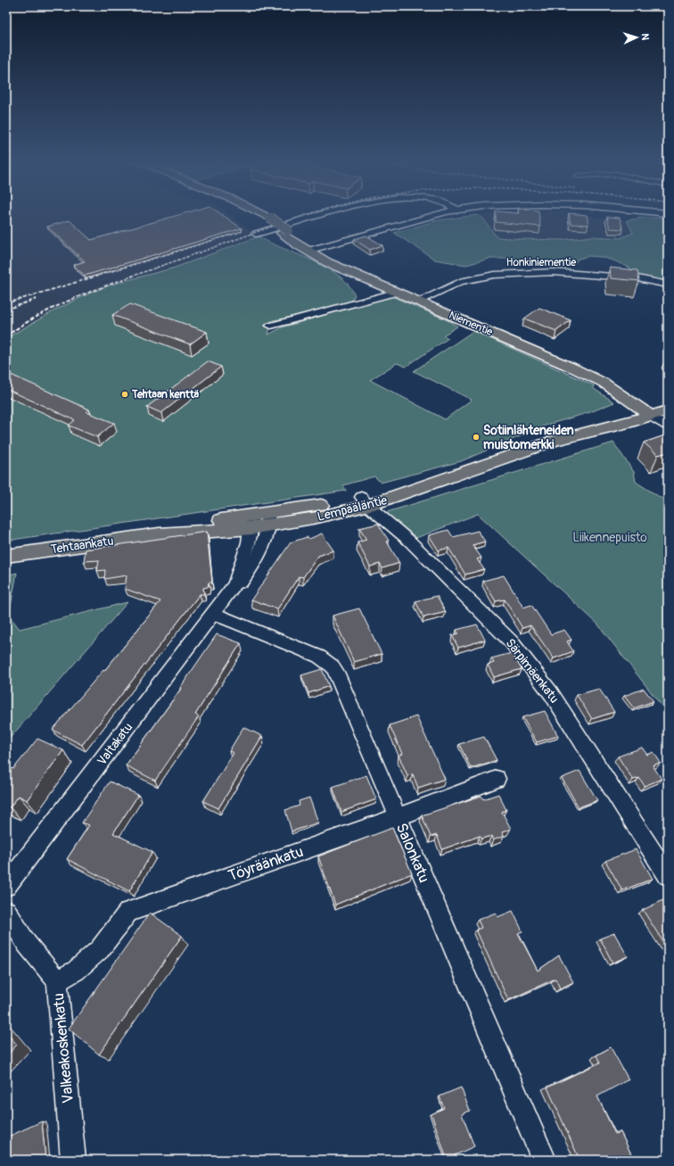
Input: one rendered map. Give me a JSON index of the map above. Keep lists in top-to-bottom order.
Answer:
{
  "streets": {
    "main road": ["Niementie", "Lempääläntie", "Tehtaankatu"],
    "street": [
      "Honkiniementie",
      "Särpimäenkatu",
      "Valtakatu",
      "Salonkatu",
      "Töyräänkatu",
      "Valkeakoskenkatu"
    ]
  },
  "crossings": [
    ["Honkiniementie", "Niementie"],
    ["Niementie", "Lempääläntie"],
    ["Lempääläntie", "Tehtaankatu"],
    ["Lempääläntie", "Särpimäenkatu"],
    ["Lempääläntie", "Valtakatu"],
    ["Tehtaankatu", "Valtakatu"],
    ["Valtakatu", "Salonkatu"],
    ["Salonkatu", "Töyräänkatu"],
    ["Töyräänkatu", "Valkeakoskenkatu"]
  ],
  "parks": ["Liikennepuisto"],
  "places": ["Tehtaan kenttä", "Sotiinlähteneiden muistomerkki"],
  "north": "right"
}
